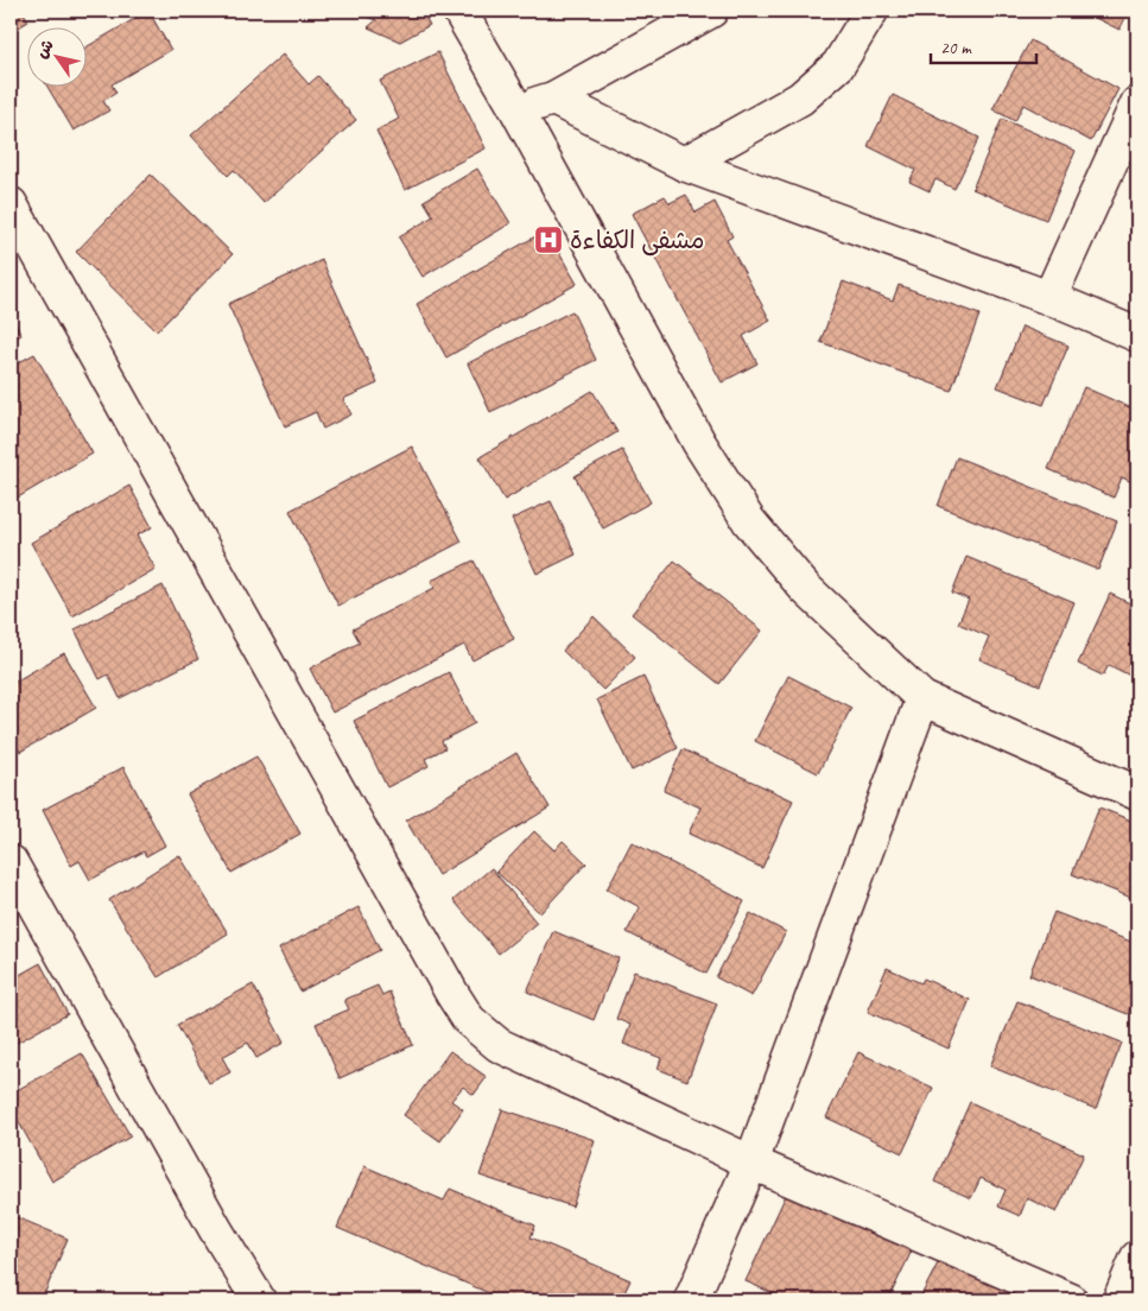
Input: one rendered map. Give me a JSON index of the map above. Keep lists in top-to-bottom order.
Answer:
{
  "places": {
    "hospital": ["مشفى الكفاءة"]
  },
  "scale_bar": "20 m",
  "north": "top left"
}
